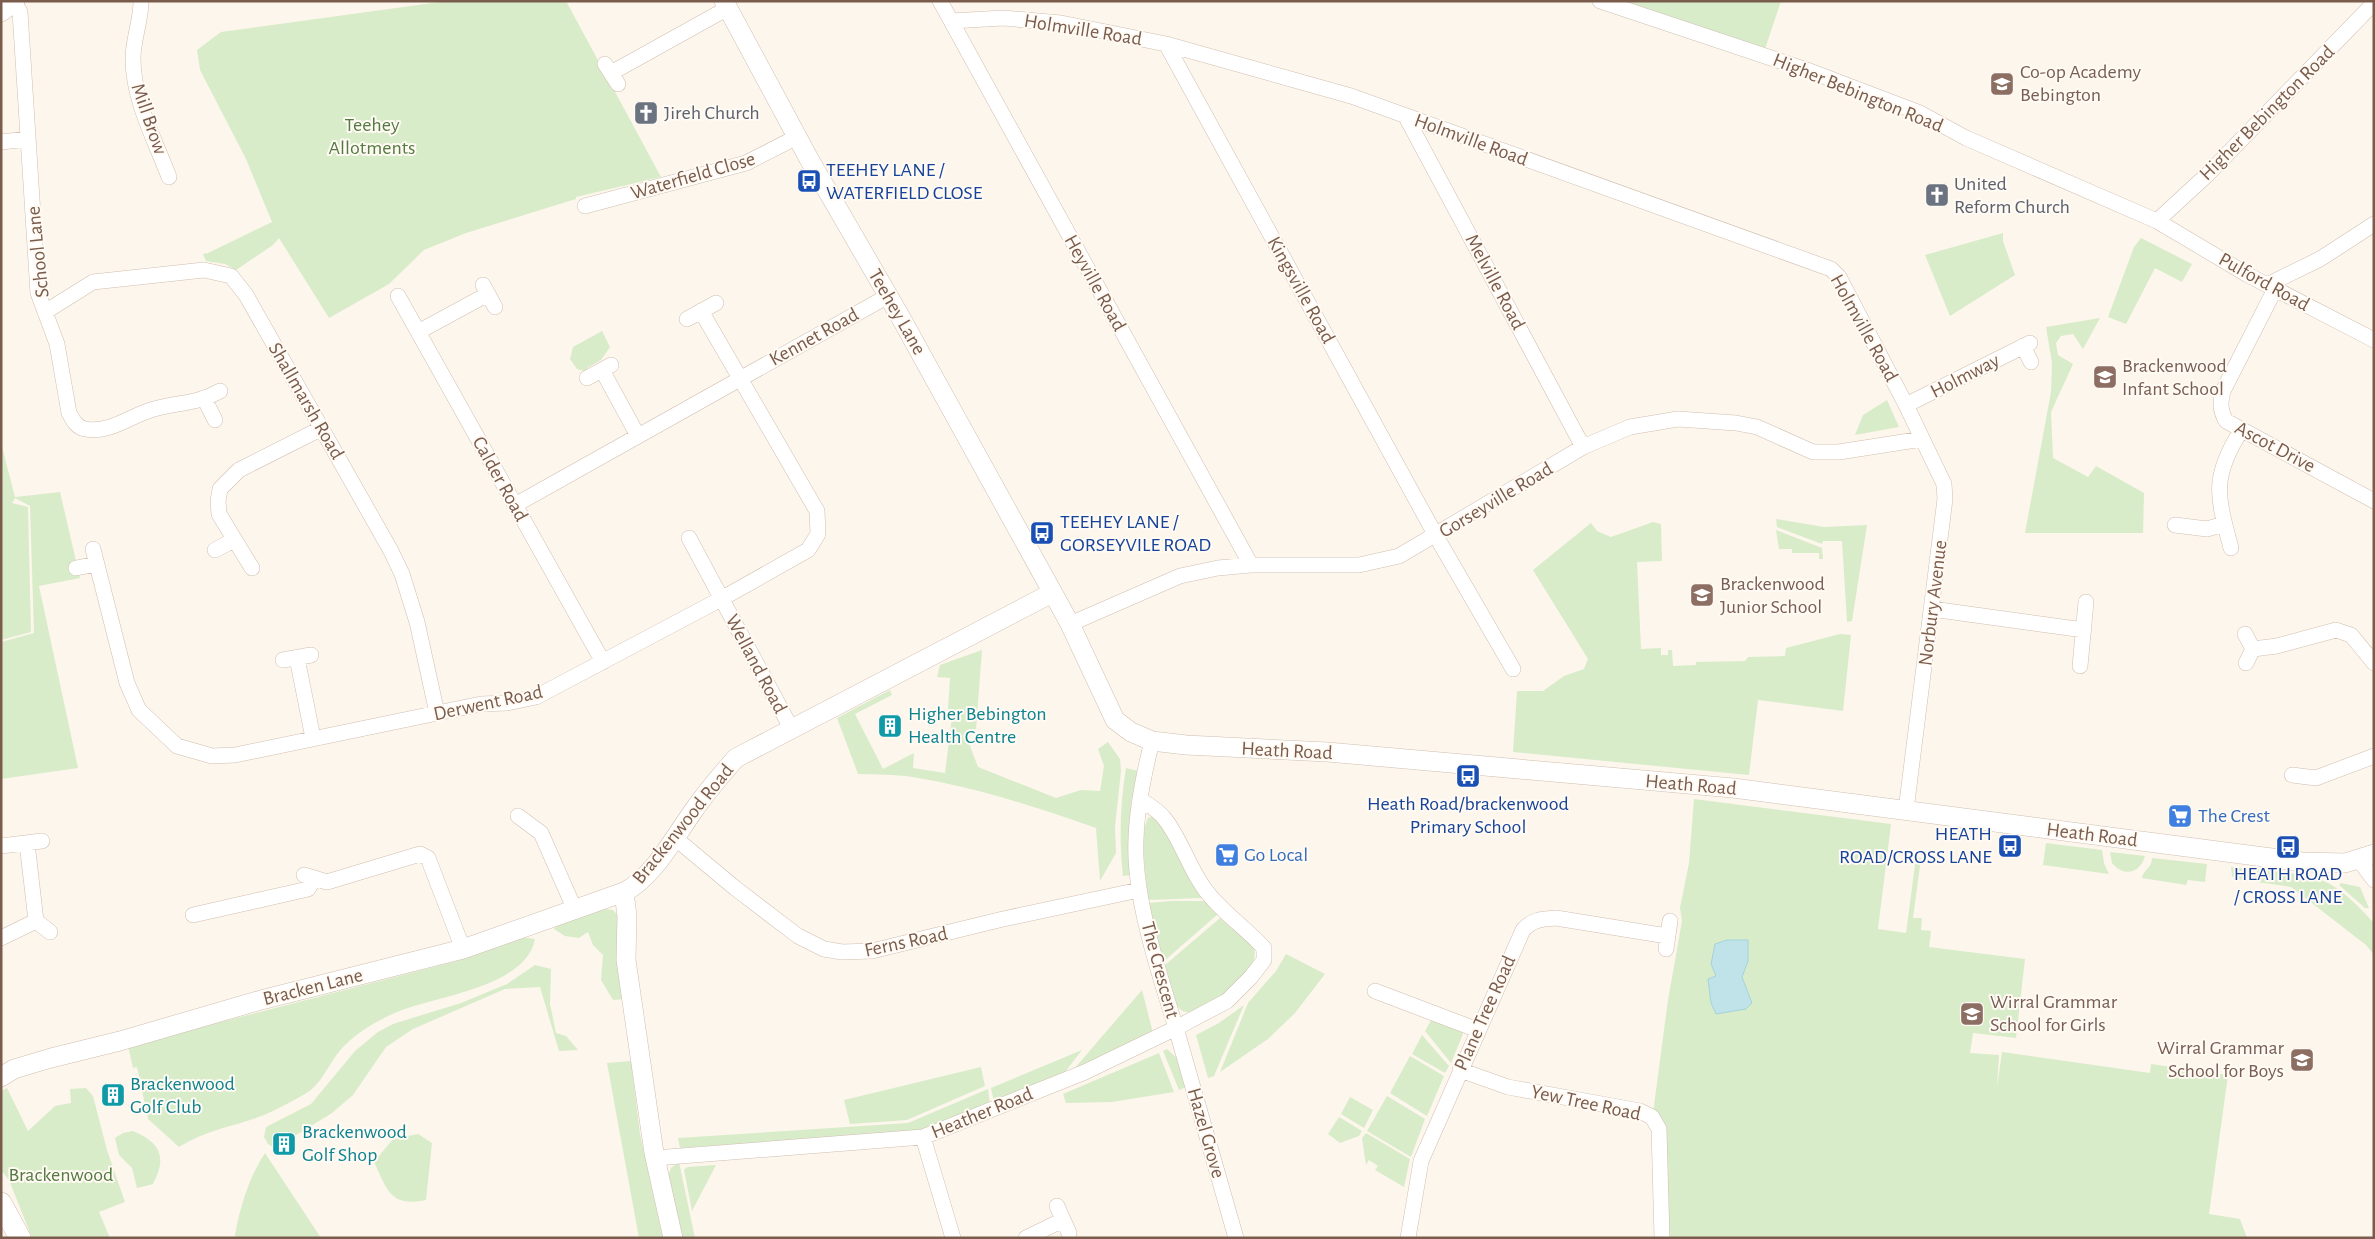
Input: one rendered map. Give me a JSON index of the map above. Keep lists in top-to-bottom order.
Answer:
{
  "streets": {
    "street": [
      "Holmville Road",
      "Higher Bebington Road",
      "Mill Brow",
      "Waterfield Close",
      "School Lane",
      "Melville Road",
      "Pulford Road",
      "Heyville Road",
      "Kingsville Road",
      "Teehey Lane",
      "Kennet Road",
      "Holmway",
      "Shallmarsh Road",
      "Ascot Drive",
      "Calder Road",
      "Gorseyville Road",
      "Norbury Avenue",
      "Welland Road",
      "Derwent Road",
      "Heath Road",
      "Brackenwood Road",
      "Ferns Road",
      "The Crescent",
      "Bracken Lane",
      "Plane Tree Road",
      "Yew Tree Road",
      "Heather Road",
      "Hazel Grove"
    ]
  },
  "crossings": [
    ["Holmville Road", "Melville Road"],
    ["Holmville Road", "Heyville Road"],
    ["Holmville Road", "Kingsville Road"],
    ["Holmville Road", "Holmway"],
    ["Holmville Road", "Norbury Avenue"],
    ["Higher Bebington Road", "Pulford Road"],
    ["Waterfield Close", "Teehey Lane"],
    ["School Lane", "Shallmarsh Road"],
    ["Melville Road", "Gorseyville Road"],
    ["Pulford Road", "Ascot Drive"],
    ["Heyville Road", "Gorseyville Road"],
    ["Kingsville Road", "Gorseyville Road"],
    ["Teehey Lane", "Kennet Road"],
    ["Teehey Lane", "Gorseyville Road"],
    ["Teehey Lane", "Heath Road"],
    ["Teehey Lane", "Brackenwood Road"],
    ["Kennet Road", "Calder Road"],
    ["Kennet Road", "Derwent Road"],
    ["Holmway", "Norbury Avenue"],
    ["Shallmarsh Road", "Derwent Road"],
    ["Calder Road", "Derwent Road"],
    ["Gorseyville Road", "Norbury Avenue"],
    ["Gorseyville Road", "Heath Road"],
    ["Norbury Avenue", "Heath Road"],
    ["Welland Road", "Derwent Road"],
    ["Welland Road", "Brackenwood Road"],
    ["Heath Road", "The Crescent"],
    ["Brackenwood Road", "Ferns Road"],
    ["Brackenwood Road", "Bracken Lane"],
    ["Brackenwood Road", "Heather Road"],
    ["Ferns Road", "The Crescent"],
    ["The Crescent", "Heather Road"],
    ["The Crescent", "Hazel Grove"],
    ["Plane Tree Road", "Yew Tree Road"],
    ["Heather Road", "Hazel Grove"]
  ],
  "parks": ["Teehey Allotments", "Brackenwood"],
  "places": {
    "school or university": [
      "Co-op Academy Bebington",
      "Brackenwood Infant School",
      "Brackenwood Junior School",
      "Wirral Grammar School for Girls",
      "Wirral Grammar School for Boys"
    ],
    "church": ["Jireh Church", "United Reform Church"],
    "bus stop": [
      "TEEHEY LANE / WATERFIELD CLOSE",
      "TEEHEY LANE / GORSEYVILE ROAD",
      "Heath Road/brackenwood Primary School",
      "HEATH ROAD/CROSS LANE",
      "HEATH ROAD / CROSS LANE"
    ],
    "building": ["Higher Bebington Health Centre", "Brackenwood Golf Club", "Brackenwood Golf Shop"],
    "supermarket": ["The Crest", "Go Local"]
  }
}
